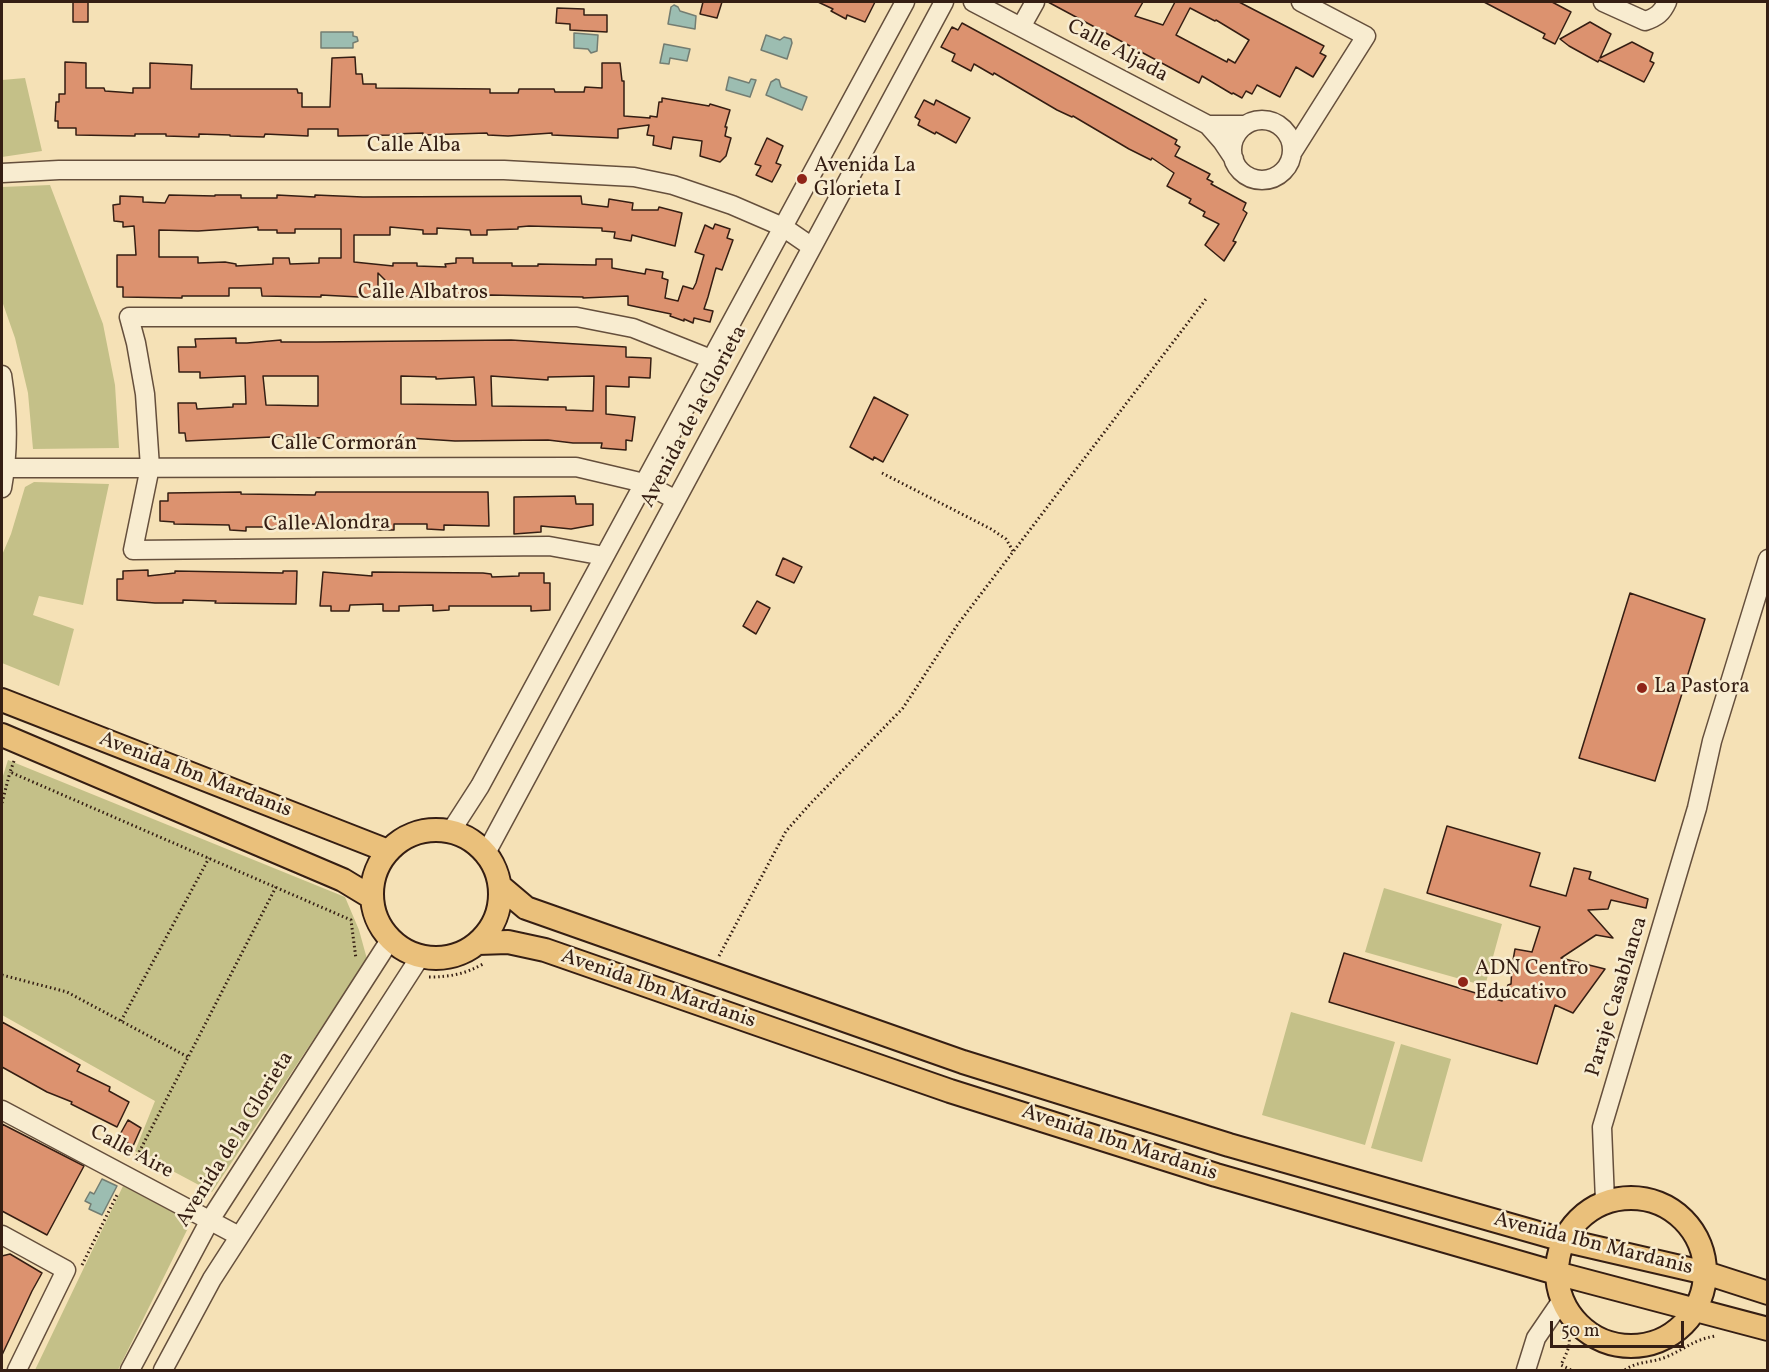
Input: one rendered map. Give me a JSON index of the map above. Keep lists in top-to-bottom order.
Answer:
{
  "streets": {
    "main road": ["Avenida Ibn Mardanis"],
    "street": [
      "Calle Aljada",
      "Calle Alba",
      "Calle Albatros",
      "Avenida de la Glorieta",
      "Calle Cormorán",
      "Calle Alondra",
      "Paraje Casablanca",
      "Calle Aire"
    ]
  },
  "crossings": [
    ["Calle Alba", "Avenida de la Glorieta"],
    ["Calle Albatros", "Avenida de la Glorieta"],
    ["Calle Albatros", "Calle Cormorán"],
    ["Calle Albatros", "Calle Alondra"],
    ["Avenida de la Glorieta", "Calle Cormorán"],
    ["Avenida de la Glorieta", "Calle Alondra"],
    ["Avenida de la Glorieta", "Avenida Ibn Mardanis"],
    ["Avenida de la Glorieta", "Calle Aire"],
    ["Calle Cormorán", "Calle Alondra"]
  ],
  "places": ["Avenida La Glorieta I", "La Pastora", "ADN Centro Educativo"],
  "scale_bar": "50 m"
}
